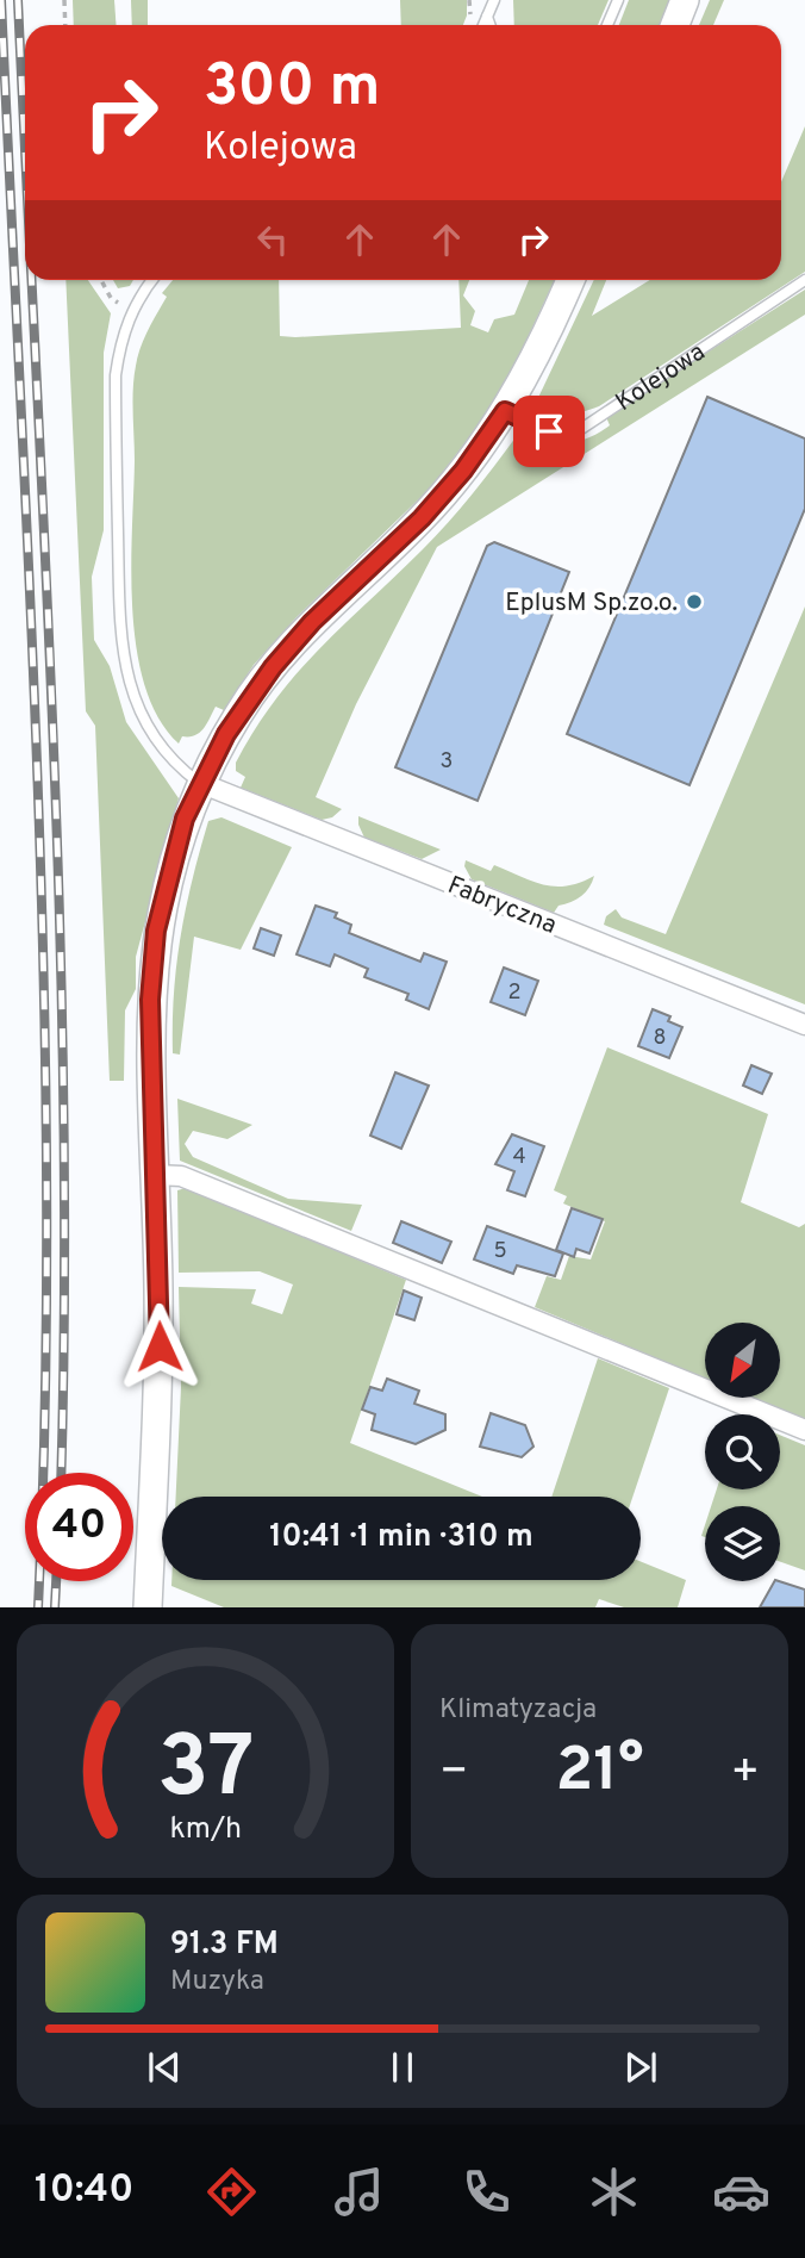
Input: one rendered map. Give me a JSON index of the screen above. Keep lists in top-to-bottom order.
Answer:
{
  "streets": {
    "street": ["Fabryczna"],
    "lane": ["Kolejowa"]
  },
  "places": ["EplusM Sp.zo.o."],
  "house_numbers": [
    "3",
    "2",
    "8",
    "4",
    "5"
  ],
  "north": "bottom left",
  "page": {
    "turn": ["300 m", "Kolejowa"],
    "limit": "40",
    "trip": "10:41 · 1 min · 310 m",
    "tile": "Klimatyzacja",
    "heat": ["−", "21°", "+"],
    "song": ["91.3 FM", "Muzyka"],
    "tabs": "10:40",
    "gauge": ["37", "km/h"]
  }
}
